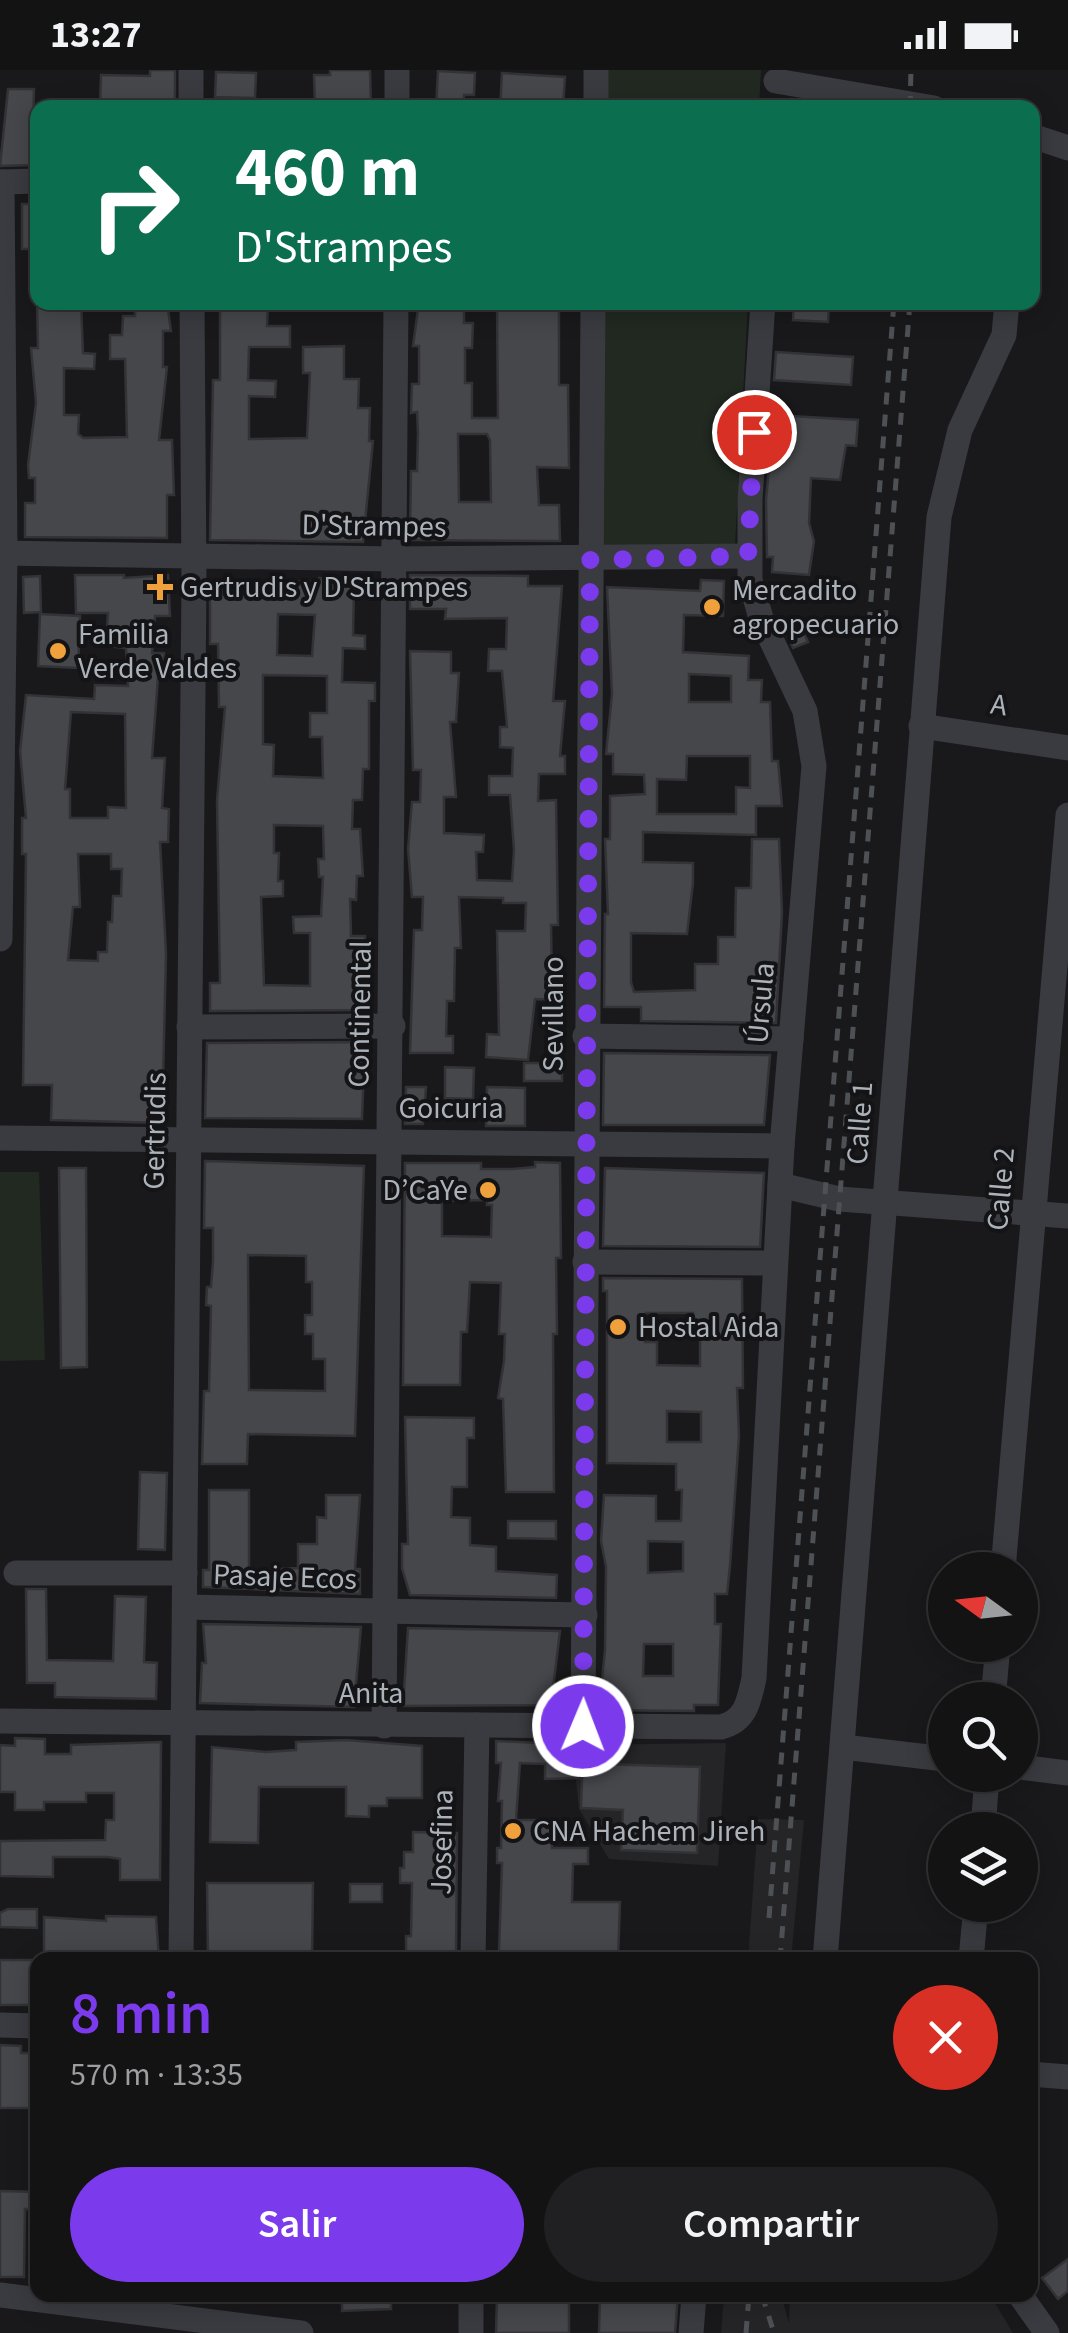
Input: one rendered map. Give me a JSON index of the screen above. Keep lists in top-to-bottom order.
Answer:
{
  "streets": {
    "street": [
      "D'Strampes",
      "A",
      "Úrsula",
      "Continental",
      "Sevillano",
      "Goicuria",
      "Calle 1",
      "Gertrudis",
      "Calle 2",
      "Pasaje Ecos",
      "Anita",
      "Josefina"
    ]
  },
  "crossings": [
    ["D'Strampes", "Úrsula"],
    ["D'Strampes", "Continental"],
    ["D'Strampes", "Sevillano"],
    ["D'Strampes", "Gertrudis"],
    ["A", "Calle 1"],
    ["Úrsula", "Goicuria"],
    ["Úrsula", "Anita"],
    ["Continental", "Goicuria"],
    ["Continental", "Pasaje Ecos"],
    ["Continental", "Anita"],
    ["Sevillano", "Goicuria"],
    ["Sevillano", "Pasaje Ecos"],
    ["Sevillano", "Anita"],
    ["Goicuria", "Gertrudis"],
    ["Gertrudis", "Pasaje Ecos"],
    ["Gertrudis", "Anita"],
    ["Anita", "Josefina"]
  ],
  "places": {
    "health": ["Gertrudis y D'Strampes"],
    "other": [
      "Mercadito agropecuario",
      "Familia Verde Valdes",
      "D’CaYe",
      "Hostal Aida",
      "CNA Hachem Jireh"
    ]
  },
  "north": "left",
  "page": {
    "status": "13:27",
    "turn": ["460 m", "D'Strampes"],
    "heading": ["8 min", "570 m · 13:35"],
    "buttons": ["Salir", "Compartir"]
  }
}
